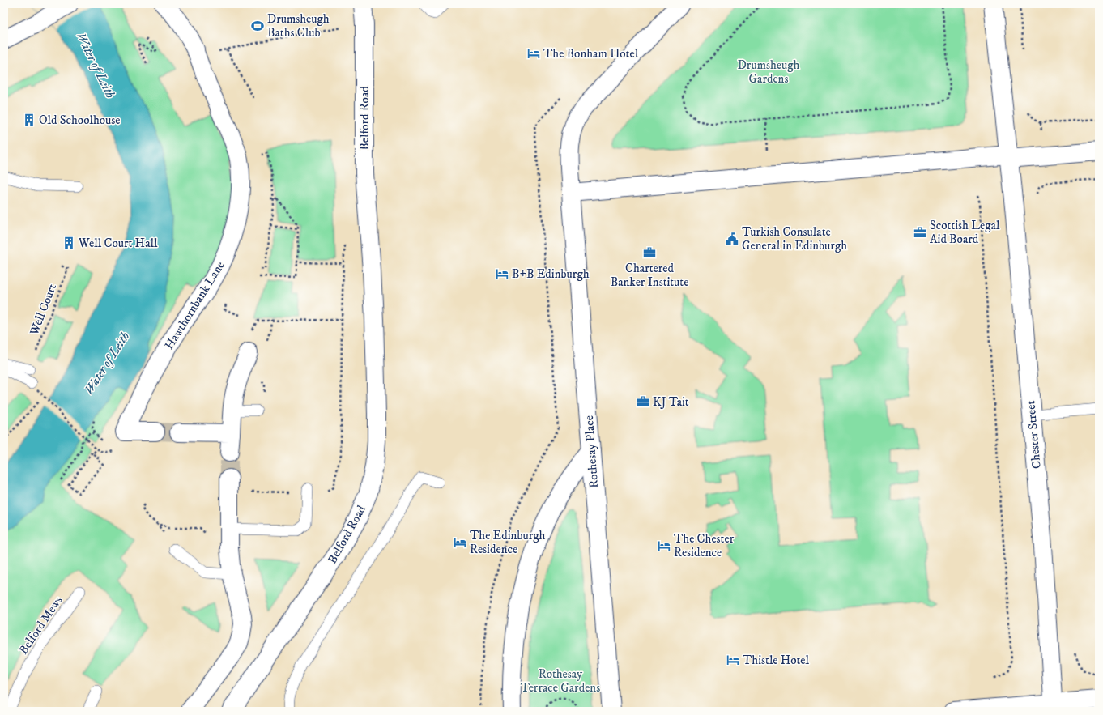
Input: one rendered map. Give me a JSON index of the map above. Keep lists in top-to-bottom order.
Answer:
{
  "streets": {
    "street": [
      "Belford Road",
      "Hawthornbank Lane",
      "Chester Street",
      "Rothesay Place"
    ],
    "lane": ["Belford Mews"],
    "path": ["Well Court"]
  },
  "water": ["Water of Leith"],
  "parks": ["Drumsheugh Gardens", "Rothesay Terrace Gardens"],
  "places": {
    "sports": ["Drumsheugh Baths Club"],
    "hotel": [
      "The Bonham Hotel",
      "B+B Edinburgh",
      "The Edinburgh Residence",
      "The Chester Residence",
      "Thistle Hotel"
    ],
    "building": ["Old Schoolhouse", "Well Court Hall"],
    "office": ["Scottish Legal Aid Board", "Chartered Banker Institute", "KJ Tait"],
    "public building": ["Turkish Consulate General in Edinburgh"]
  }
}
